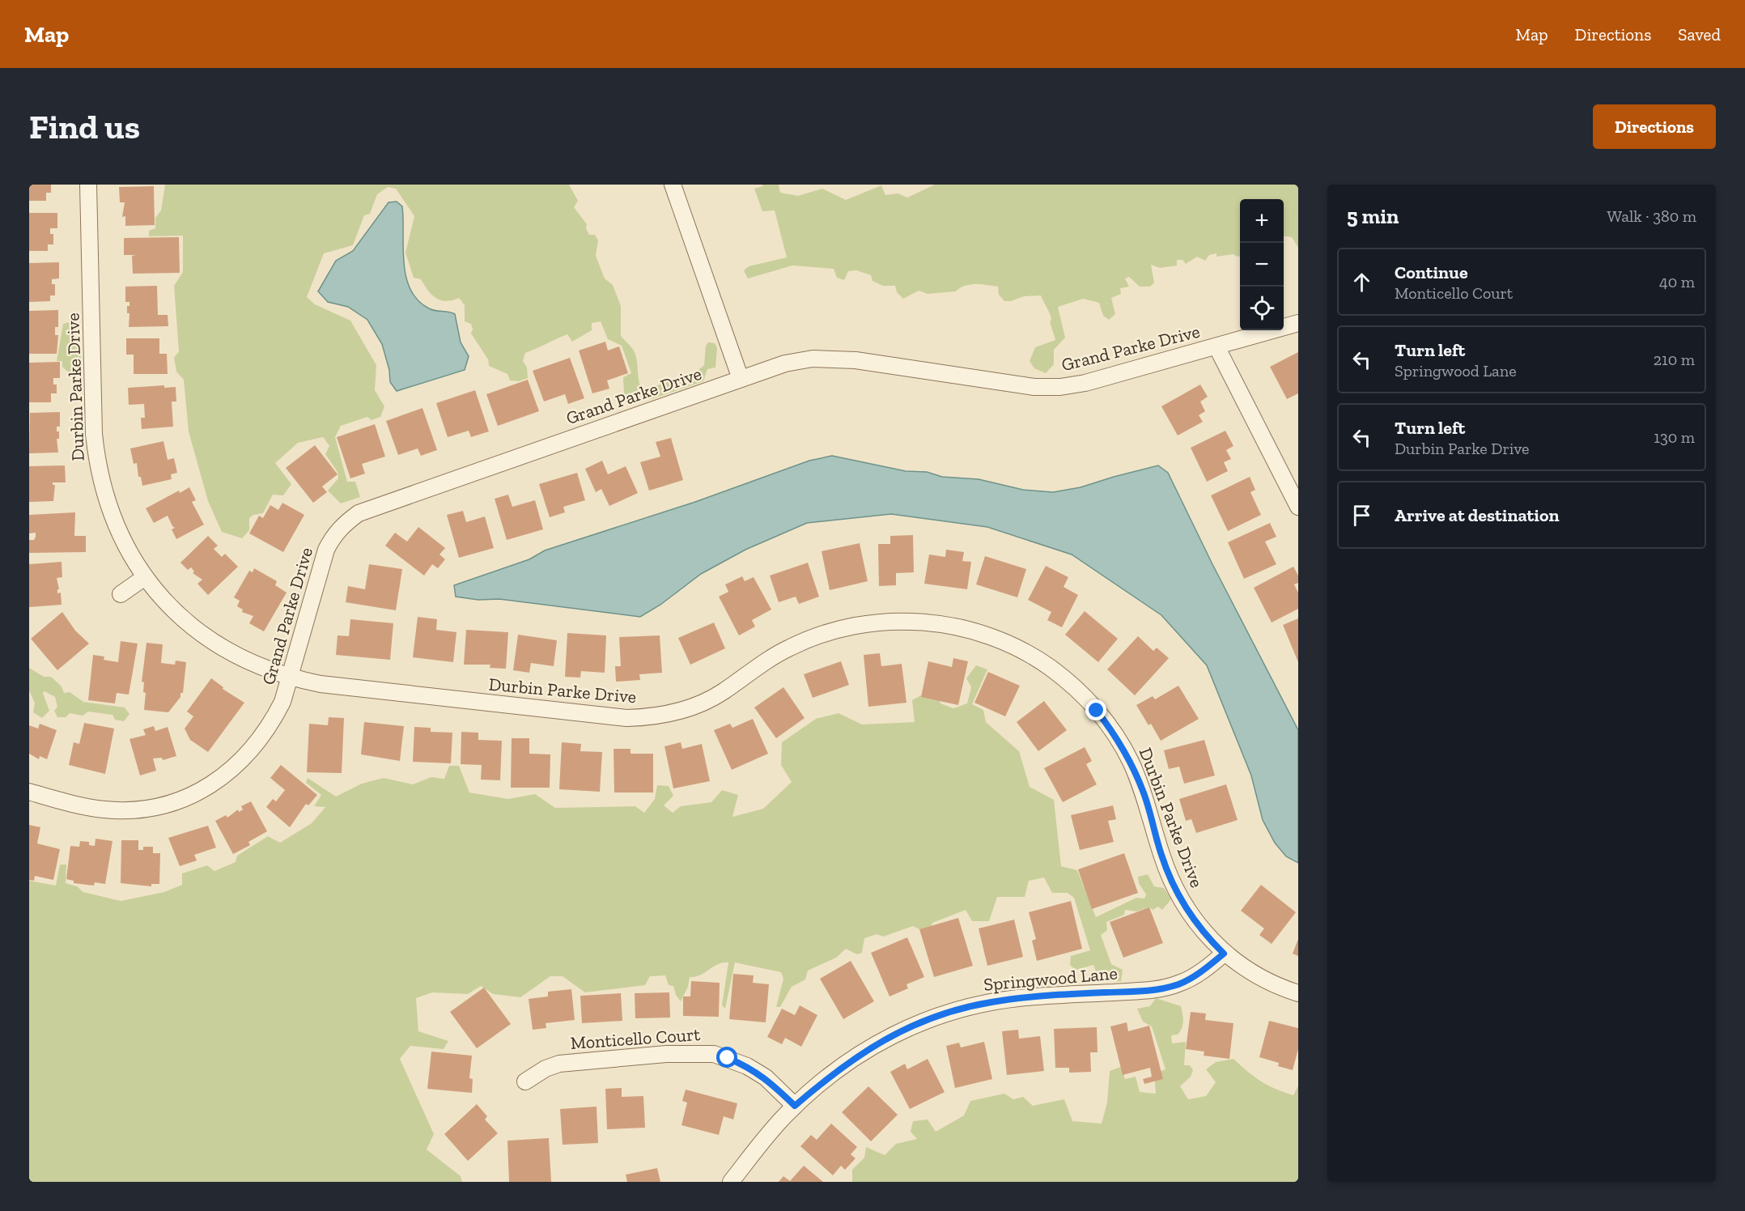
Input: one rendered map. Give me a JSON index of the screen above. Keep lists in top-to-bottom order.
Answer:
{
  "streets": {
    "street": [
      "Grand Parke Drive",
      "Durbin Parke Drive",
      "Springwood Lane",
      "Monticello Court"
    ]
  },
  "crossings": [
    ["Grand Parke Drive", "Durbin Parke Drive"],
    ["Durbin Parke Drive", "Springwood Lane"],
    ["Springwood Lane", "Monticello Court"]
  ],
  "page": {
    "header": "Map",
    "nav": ["Map", "Directions", "Saved"],
    "buttons": "Directions",
    "title": "Find us",
    "heading": ["5 min", "Walk · 380 m"],
    "map_buttons": ["+", "−"],
    "list": [
      ["Continue", "Monticello Court", "40 m"],
      ["Turn left", "Springwood Lane", "210 m"],
      ["Turn left", "Durbin Parke Drive", "130 m"],
      "Arrive at destination"
    ]
  }
}
